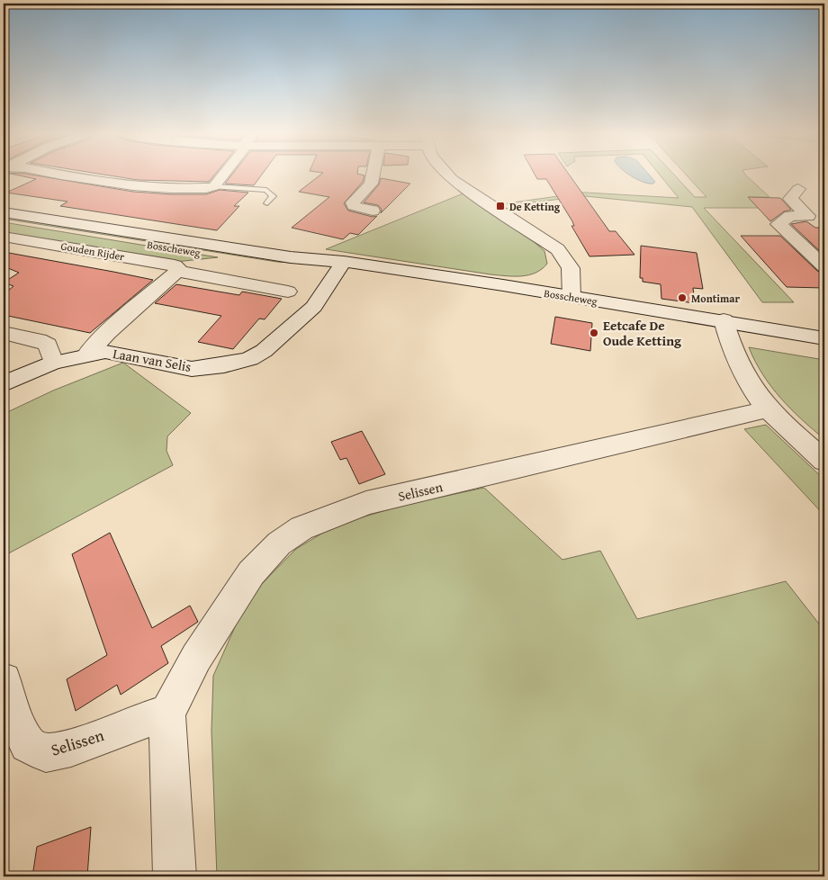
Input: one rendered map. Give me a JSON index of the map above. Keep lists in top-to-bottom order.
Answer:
{
  "streets": {
    "street": [
      "Bosscheweg",
      "Gouden Rijder",
      "Laan van Selis",
      "Selissen"
    ]
  },
  "crossings": [
    ["Bosscheweg", "Laan van Selis"]
  ],
  "places": {
    "transit": ["De Ketting"],
    "other": ["Montimar", "Eetcafe De Oude Ketting"]
  }
}
